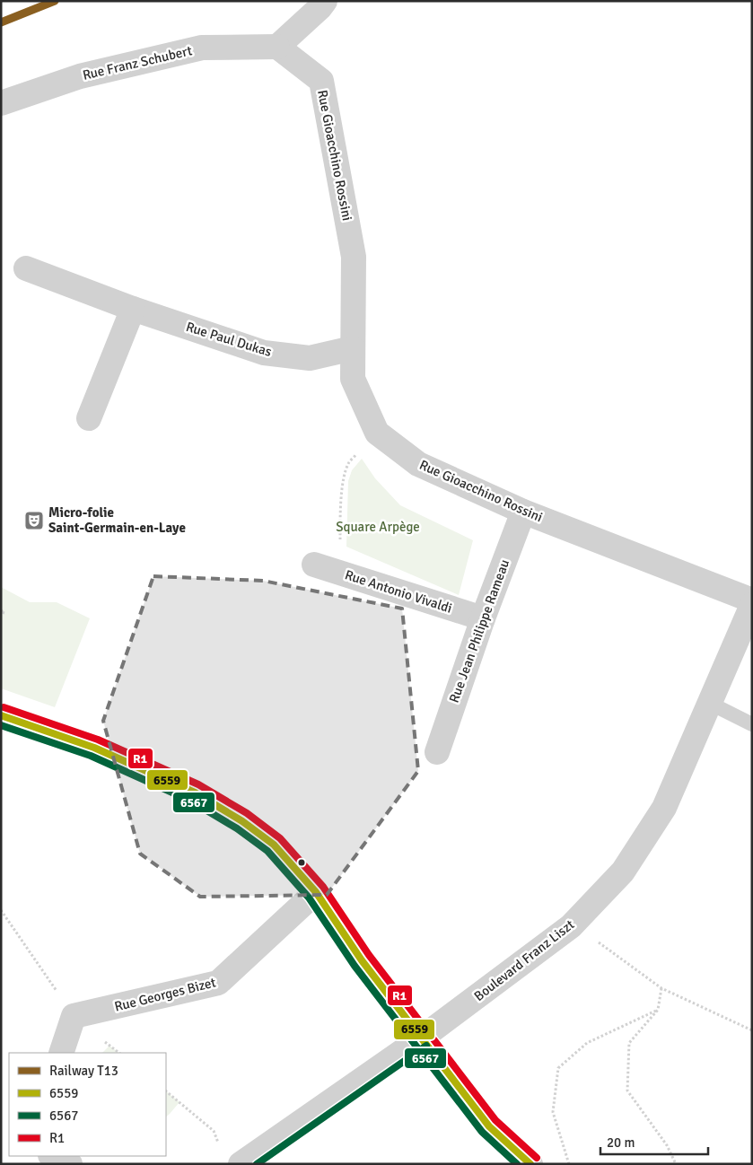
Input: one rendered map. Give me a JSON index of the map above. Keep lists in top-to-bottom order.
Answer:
{
  "streets": {
    "street": [
      "Rue Franz Schubert",
      "Rue Gioacchino Rossini",
      "Rue Paul Dukas",
      "Rue Antonio Vivaldi",
      "Rue Jean Philippe Rameau",
      "Boulevard Franz Liszt",
      "Rue Georges Bizet"
    ]
  },
  "crossings": [
    ["Rue Franz Schubert", "Rue Gioacchino Rossini"],
    ["Rue Gioacchino Rossini", "Rue Paul Dukas"],
    ["Rue Gioacchino Rossini", "Rue Jean Philippe Rameau"],
    ["Rue Antonio Vivaldi", "Rue Jean Philippe Rameau"]
  ],
  "parks": ["Square Arpège"],
  "places": {
    "theatre": ["Micro-folie Saint-Germain-en-Laye"]
  },
  "lines": [
    "rail line T13",
    "transit line R1",
    "transit line 6559",
    "transit line 6567"
  ],
  "legend": [
    "Railway T13",
    "6559",
    "6567",
    "R1"
  ],
  "scale_bar": "20 m"
}
